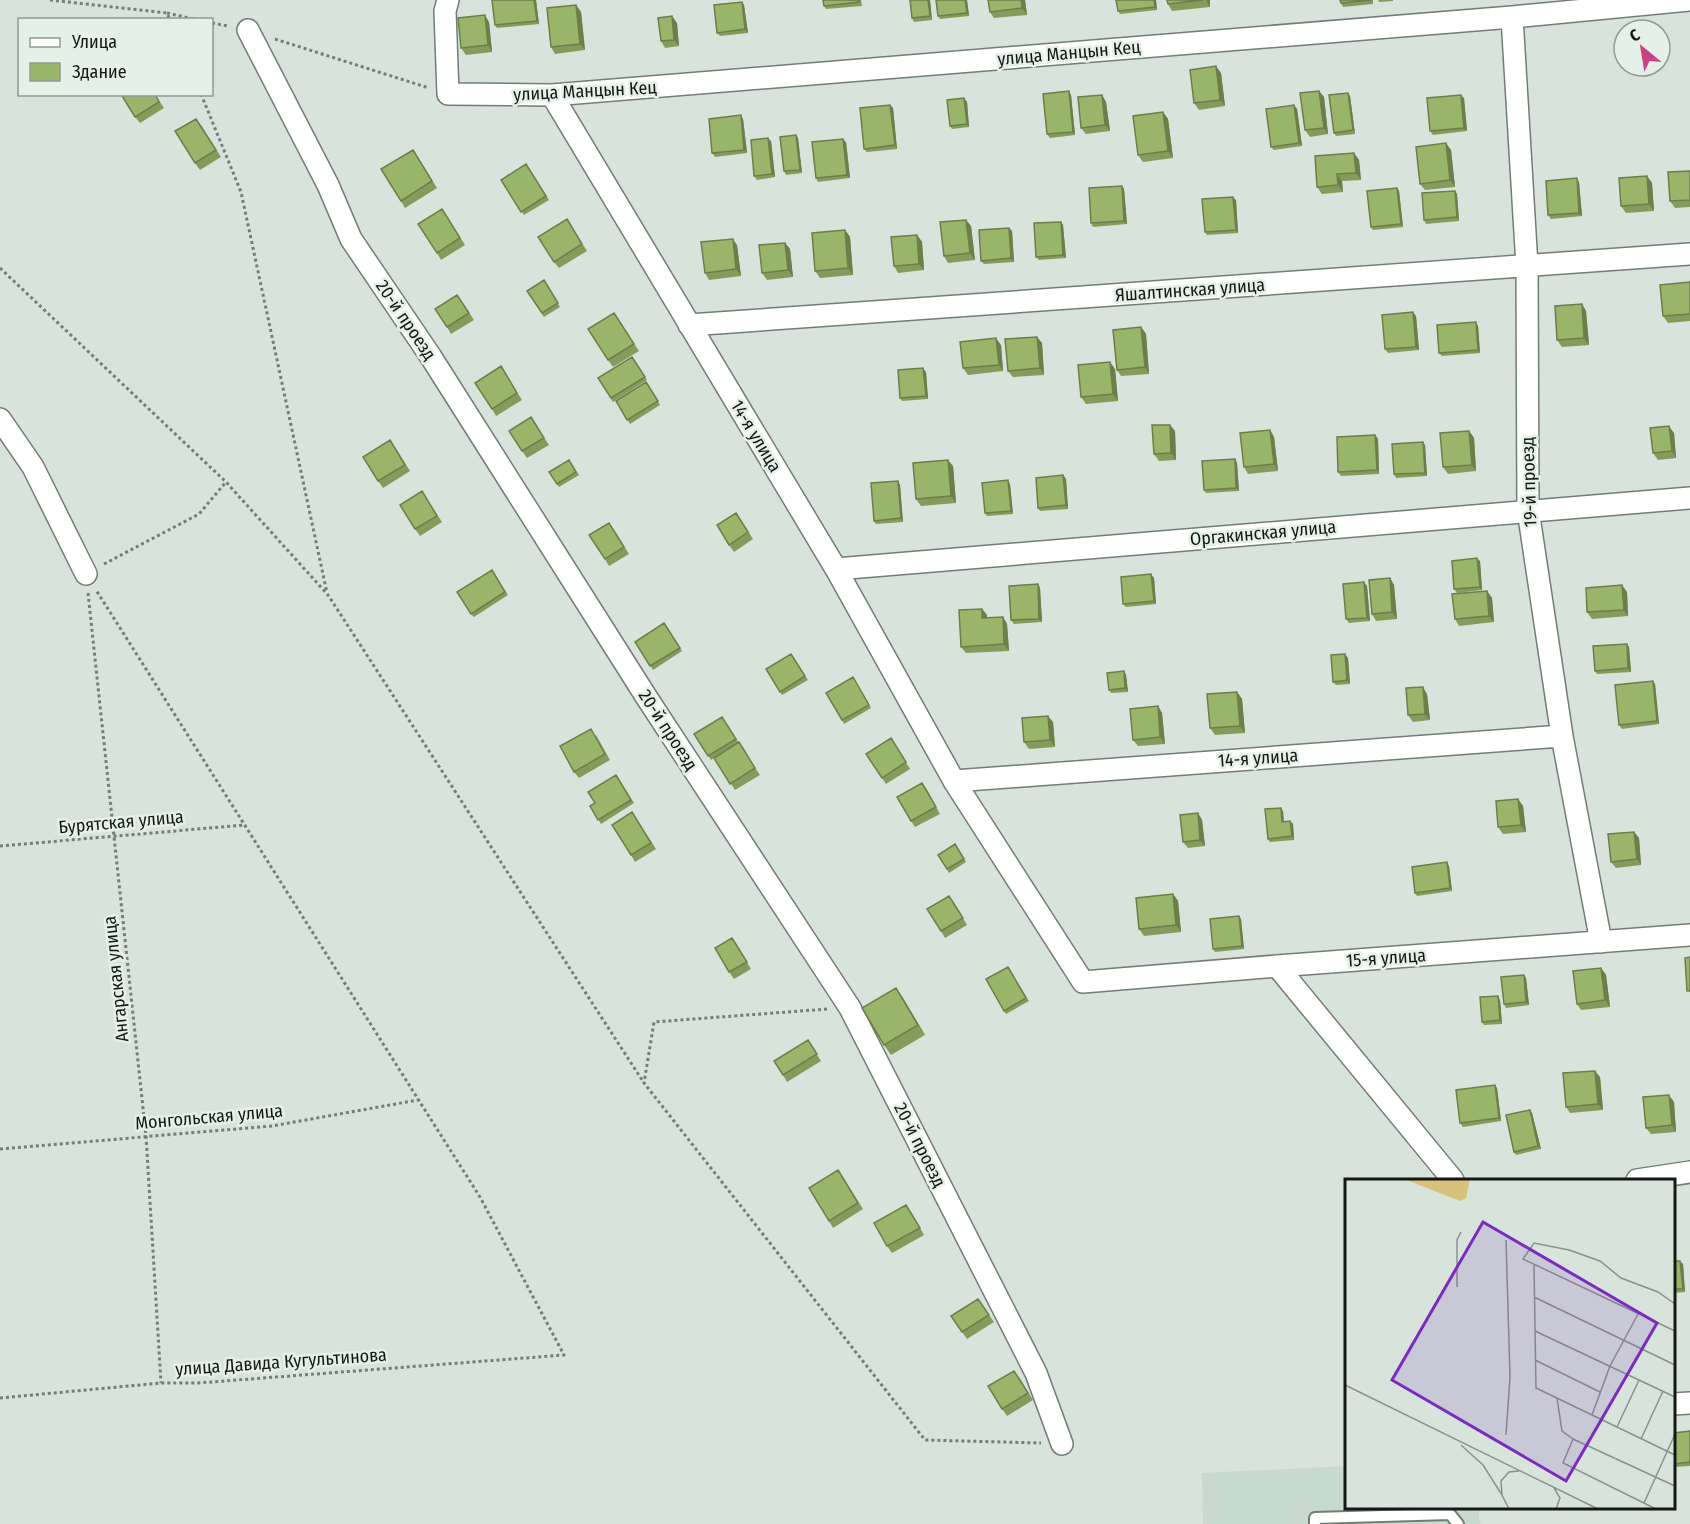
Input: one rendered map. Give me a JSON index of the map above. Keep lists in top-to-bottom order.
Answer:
{
  "streets": {
    "street": [
      "улица Манцын Кец",
      "Яшалтинская улица",
      "20-й проезд",
      "14-я улица",
      "19-й проезд",
      "Оргакинская улица",
      "15-я улица"
    ],
    "path": [
      "Бурятская улица",
      "Ангарская улица",
      "Монгольская улица",
      "улица Давида Кугультинова"
    ]
  },
  "crossings": [
    ["улица Манцын Кец", "14-я улица"],
    ["улица Манцын Кец", "19-й проезд"],
    ["Яшалтинская улица", "14-я улица"],
    ["Яшалтинская улица", "19-й проезд"],
    ["14-я улица", "19-й проезд"],
    ["14-я улица", "Оргакинская улица"],
    ["14-я улица", "15-я улица"],
    ["19-й проезд", "Оргакинская улица"],
    ["19-й проезд", "15-я улица"],
    ["Бурятская улица", "Ангарская улица"],
    ["Ангарская улица", "Монгольская улица"],
    ["Ангарская улица", "улица Давида Кугультинова"],
    ["Монгольская улица", "улица Давида Кугультинова"]
  ],
  "legend": ["Улица", "Здание"],
  "north": "top left"
}
